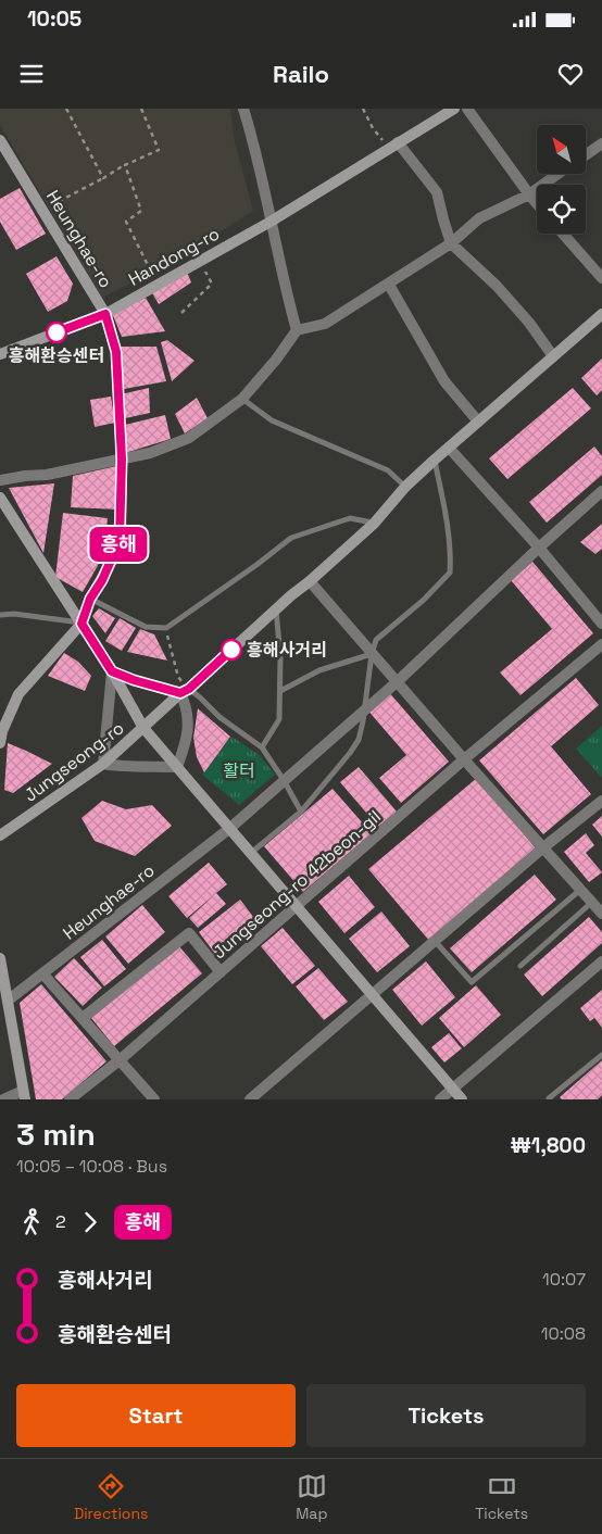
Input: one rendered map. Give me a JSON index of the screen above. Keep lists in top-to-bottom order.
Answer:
{
  "streets": {
    "street": [
      "Heunghae-ro",
      "Handong-ro",
      "Jungseong-ro",
      "Jungseong-ro 42beon-gil"
    ]
  },
  "crossings": [
    ["Heunghae-ro", "Handong-ro"]
  ],
  "parks": ["활터"],
  "places": ["흥해환승센터", "흥해사거리"],
  "lines": ["bus line 흥해"],
  "north": "top left",
  "page": {
    "status": "10:05",
    "header": "Railo",
    "on_map": "흥해",
    "heading": ["3 min", "10:05 – 10:08 · Bus", "₩1,800"],
    "legs": ["2", "흥해"],
    "list": [
      {
        "name": "흥해사거리",
        "value": "10:07"
      },
      {
        "name": "흥해환승센터",
        "value": "10:08"
      }
    ],
    "buttons": ["Start", "Tickets"],
    "tabs": ["Directions", "Map", "Tickets"]
  }
}
